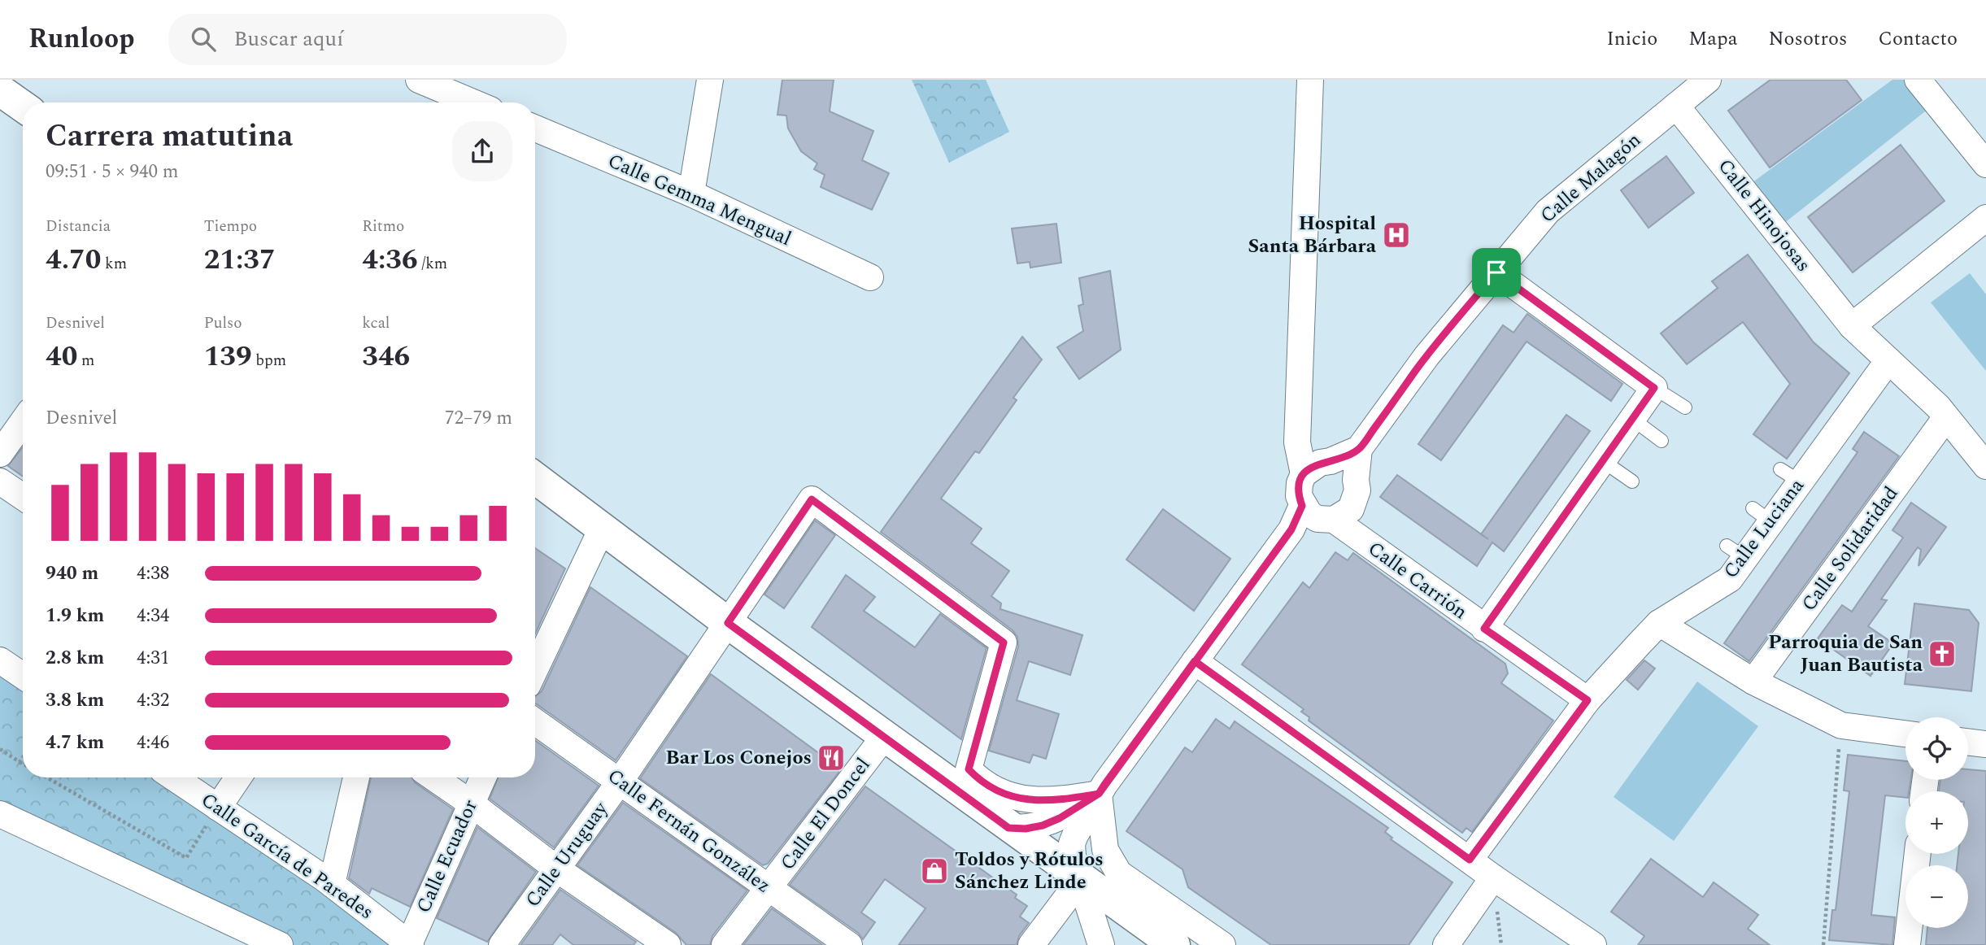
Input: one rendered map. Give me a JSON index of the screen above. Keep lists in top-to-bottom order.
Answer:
{
  "streets": {
    "street": [
      "Calle Malagón",
      "Calle Gemma Mengual",
      "Calle Hinojosas",
      "Calle Luciana",
      "Calle Solidaridad",
      "Calle Carrión",
      "Calle El Doncel",
      "Calle Fernán González",
      "Calle Uruguay",
      "Calle García de Paredes",
      "Calle Ecuador"
    ]
  },
  "crossings": [
    ["Calle Malagón", "Calle Hinojosas"],
    ["Calle Hinojosas", "Calle Luciana"],
    ["Calle Hinojosas", "Calle Solidaridad"],
    ["Calle Luciana", "Calle Carrión"],
    ["Calle El Doncel", "Calle Fernán González"],
    ["Calle Fernán González", "Calle Uruguay"],
    ["Calle García de Paredes", "Calle Ecuador"]
  ],
  "places": {
    "hospital": ["Hospital Santa Bárbara"],
    "church": ["Parroquia de San Juan Bautista"],
    "restaurant": ["Bar Los Conejos"],
    "shop": ["Toldos y Rótulos Sánchez Linde"]
  },
  "page": {
    "header": "Runloop",
    "search": "Buscar aquí",
    "nav": [
      "Inicio",
      "Mapa",
      "Nosotros",
      "Contacto"
    ],
    "heading": ["Carrera matutina", "09:51 · 5 × 940 m"],
    "stats": [
      ["Distancia", "4.70 km"],
      ["Tiempo", "21:37"],
      ["Ritmo", "4:36 /km"],
      ["Desnivel", "40 m"],
      ["Pulso", "139 bpm"],
      ["kcal", "346"]
    ],
    "chart": ["Desnivel", "72–79 m"],
    "list": [
      {
        "name": "940 m",
        "note": "4:38"
      },
      {
        "name": "1.9 km",
        "note": "4:34"
      },
      {
        "name": "2.8 km",
        "note": "4:31"
      },
      {
        "name": "3.8 km",
        "note": "4:32"
      },
      {
        "name": "4.7 km",
        "note": "4:46"
      }
    ],
    "map_buttons": ["+", "−"]
  }
}
